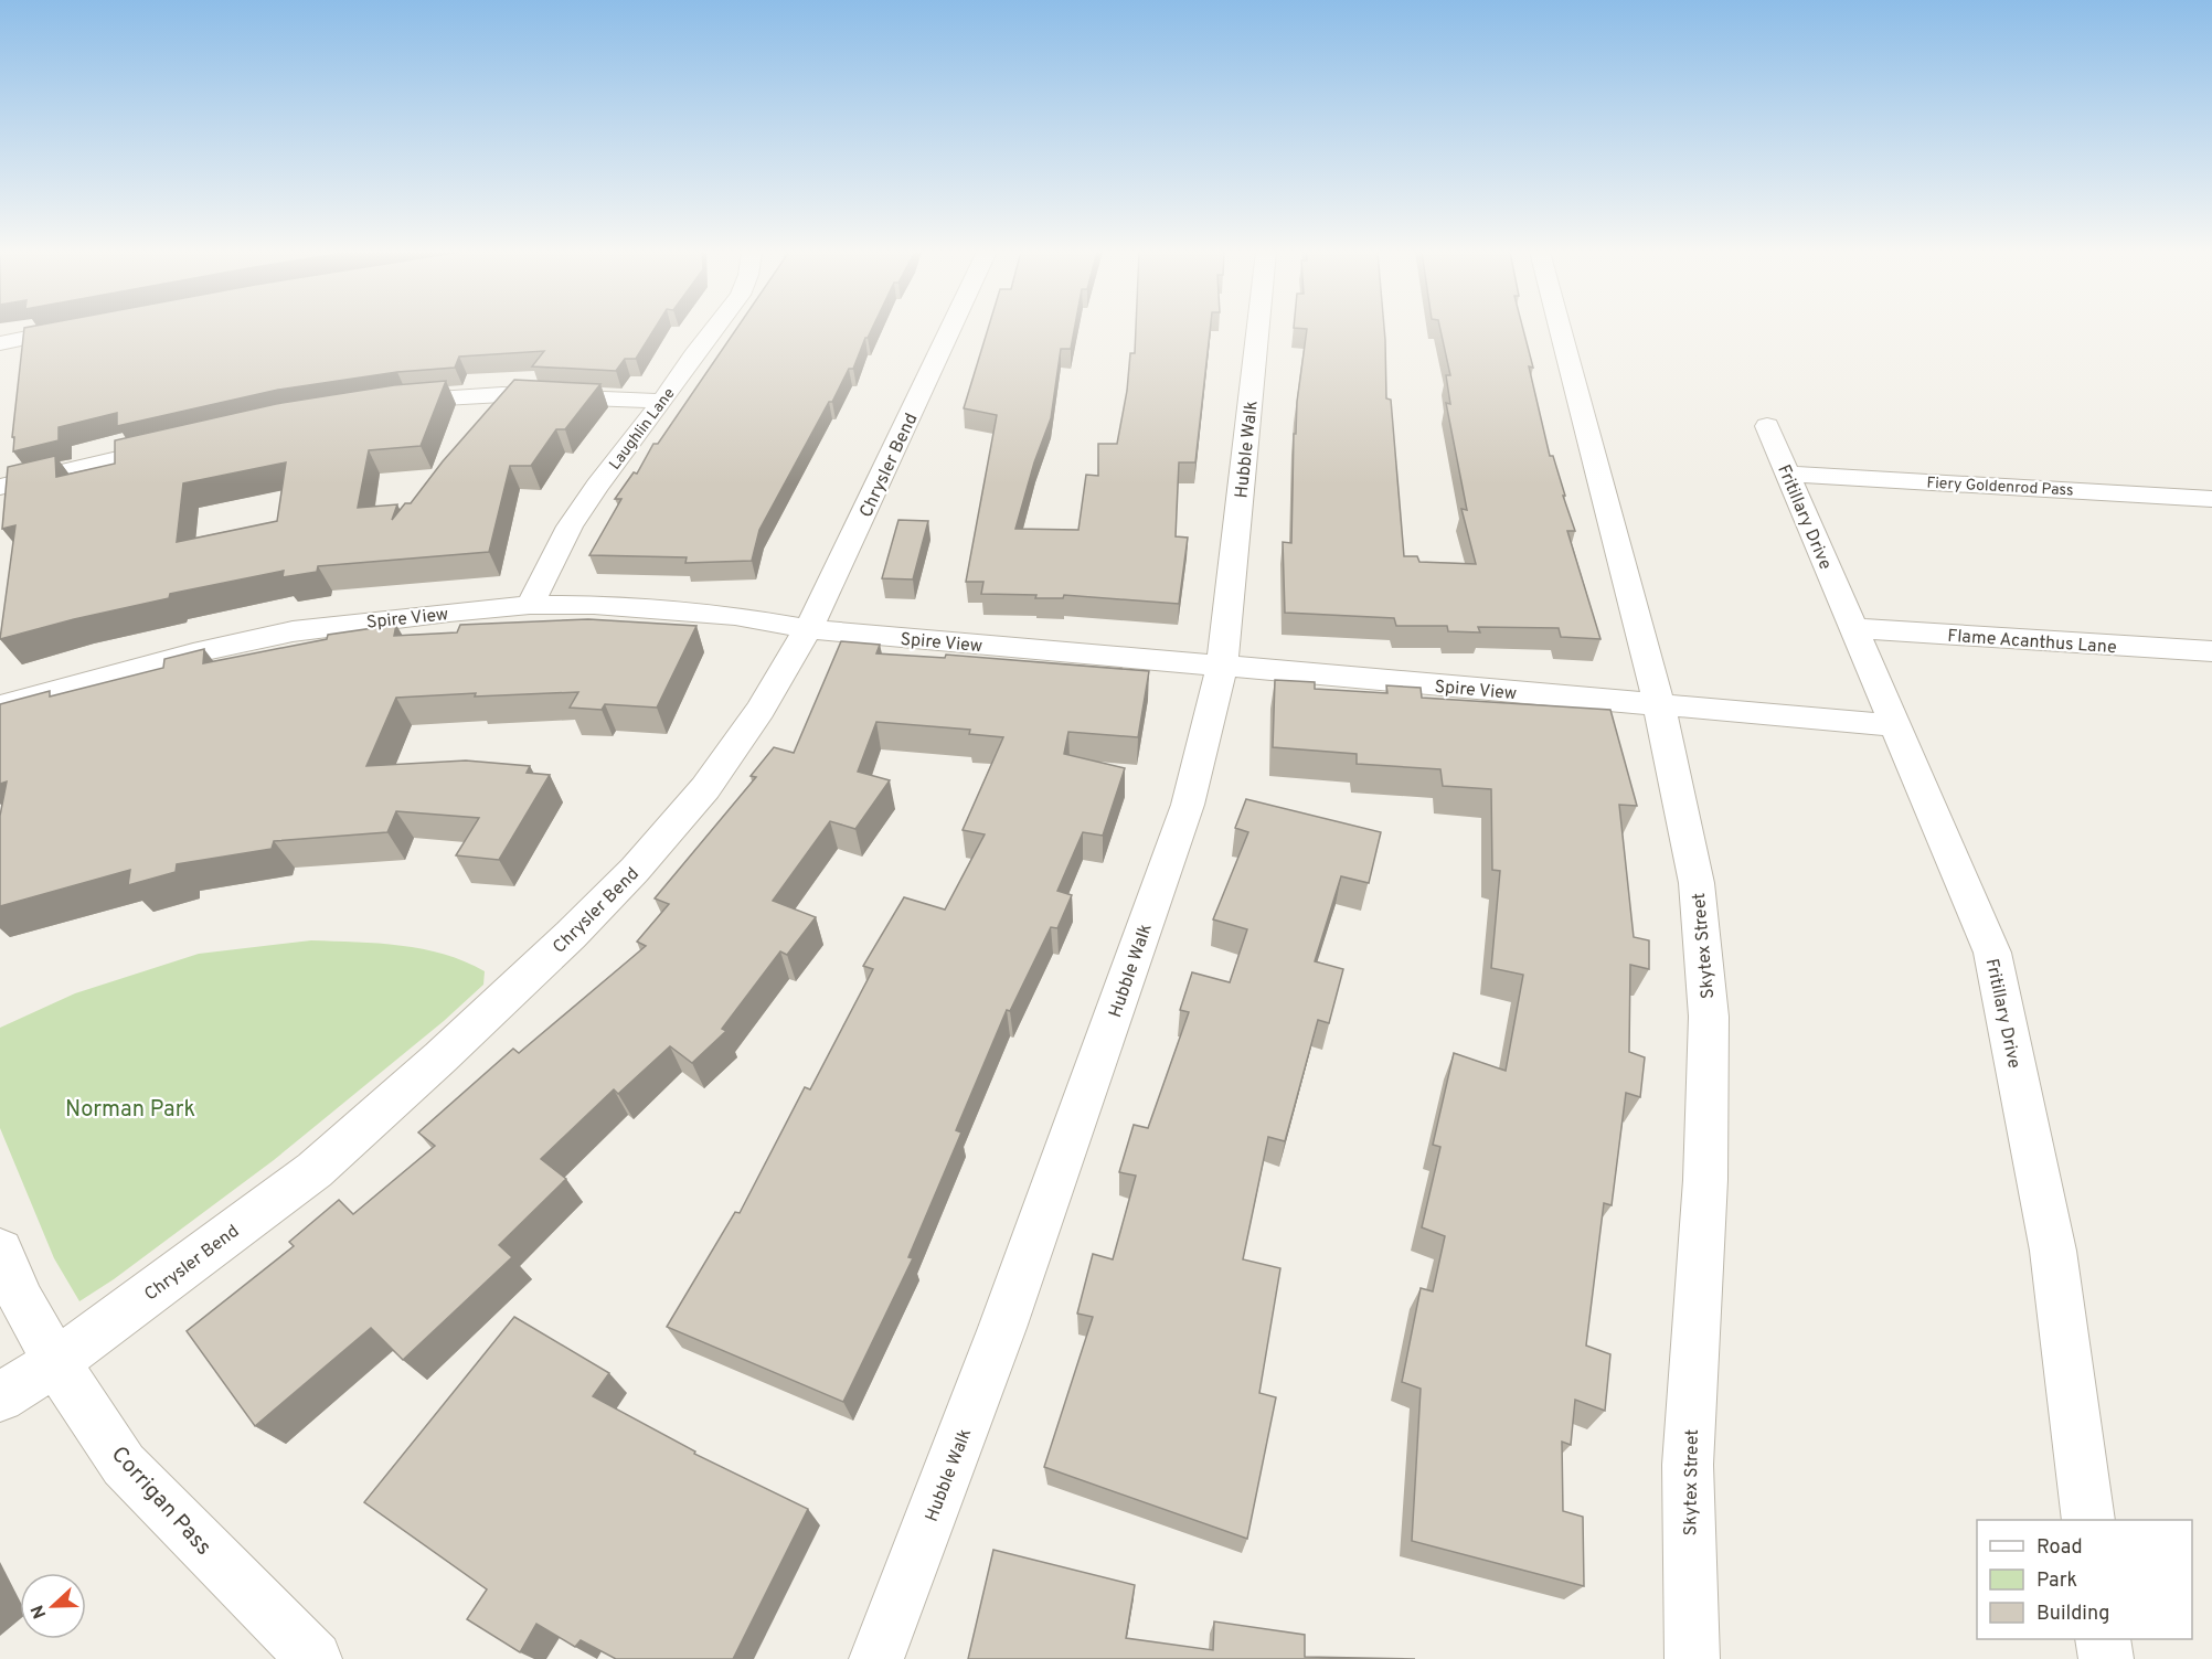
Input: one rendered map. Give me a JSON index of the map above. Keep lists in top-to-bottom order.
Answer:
{
  "streets": {
    "street": [
      "Laughlin Lane",
      "Hubble Walk",
      "Chrysler Bend",
      "Fiery Goldenrod Pass",
      "Fritillary Drive",
      "Spire View",
      "Flame Acanthus Lane",
      "Skytex Street",
      "Corrigan Pass"
    ]
  },
  "crossings": [
    ["Laughlin Lane", "Spire View"],
    ["Hubble Walk", "Spire View"],
    ["Chrysler Bend", "Spire View"],
    ["Chrysler Bend", "Corrigan Pass"],
    ["Fiery Goldenrod Pass", "Fritillary Drive"],
    ["Fritillary Drive", "Spire View"],
    ["Fritillary Drive", "Flame Acanthus Lane"],
    ["Spire View", "Skytex Street"]
  ],
  "parks": ["Norman Park"],
  "legend": ["Road", "Park", "Building"],
  "north": "left"
}
